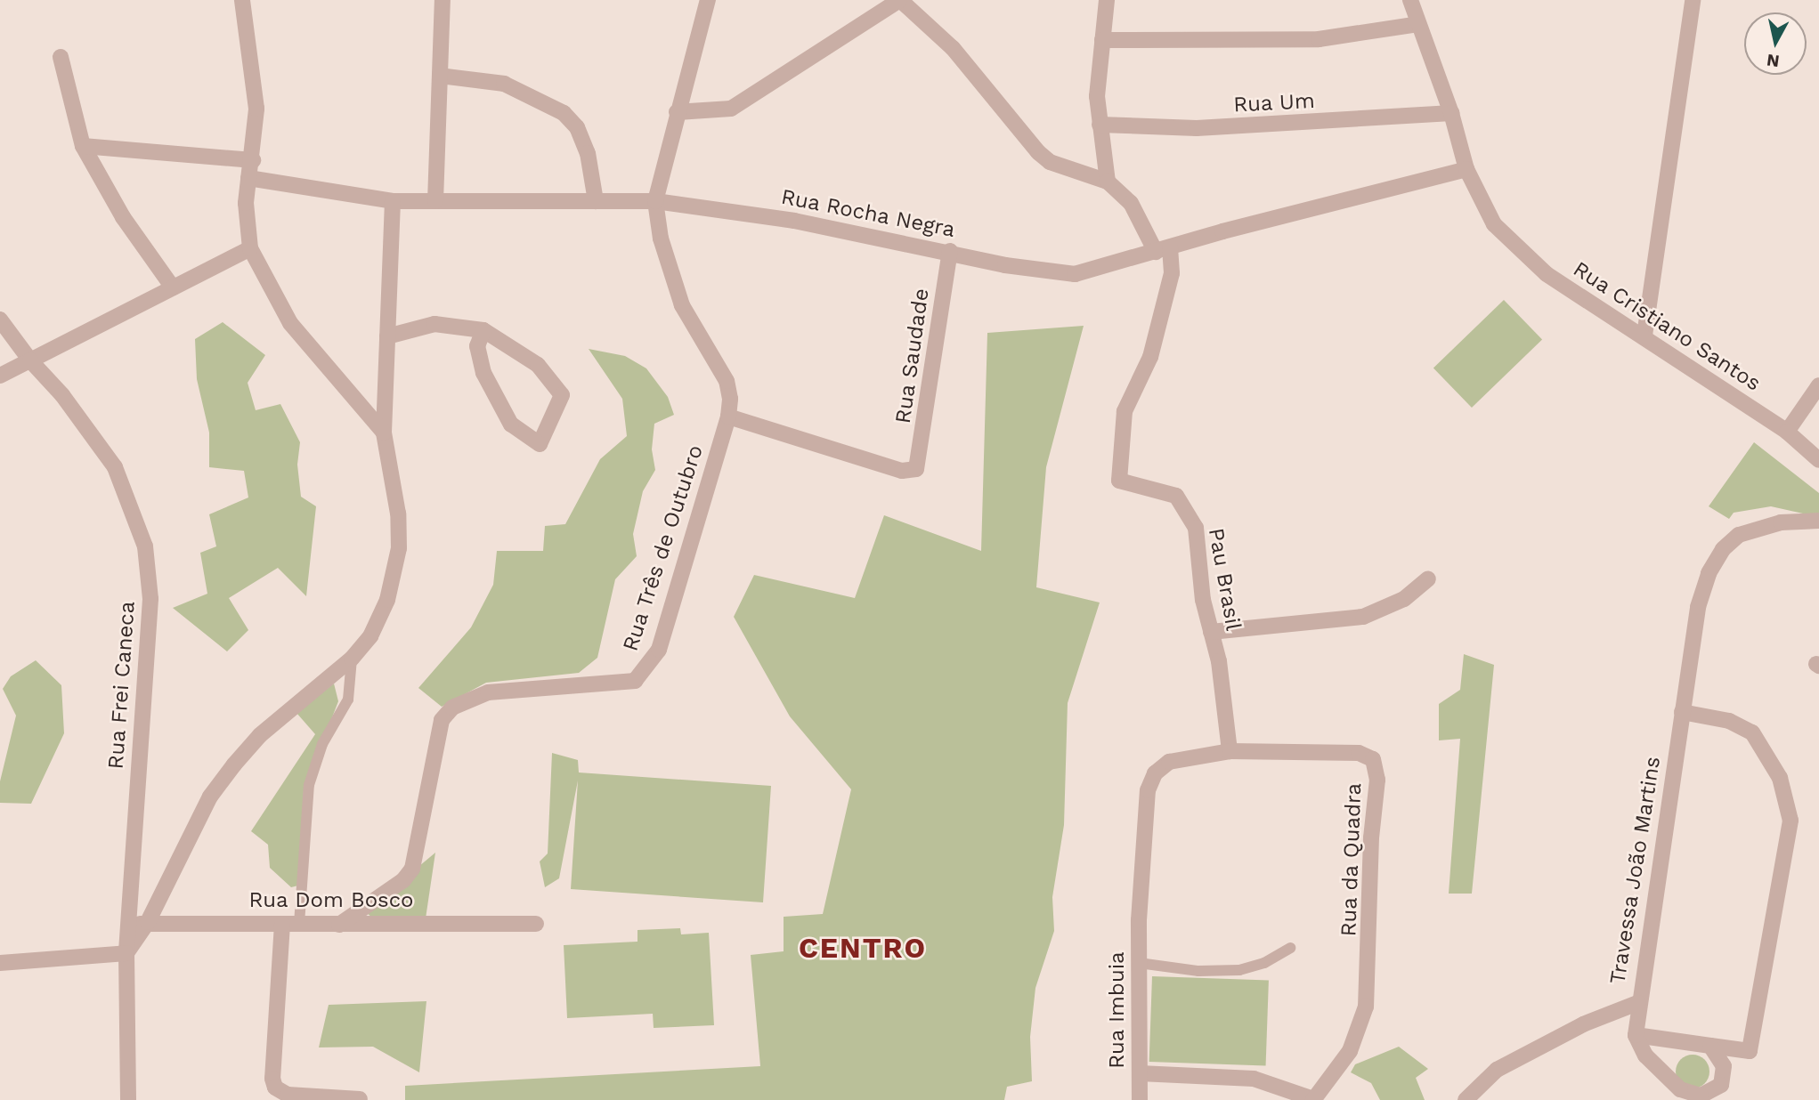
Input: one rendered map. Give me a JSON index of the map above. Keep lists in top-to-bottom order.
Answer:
{
  "streets": {
    "street": [
      "Rua Um",
      "Rua Rocha Negra",
      "Rua Cristiano Santos",
      "Rua Saudade",
      "Rua Três de Outubro",
      "Pau Brasil",
      "Rua Frei Caneca",
      "Rua da Quadra",
      "Travessa João Martins",
      "Rua Dom Bosco",
      "Rua Imbuia"
    ]
  },
  "crossings": [
    ["Rua Um", "Rua Cristiano Santos"],
    ["Rua Rocha Negra", "Rua Cristiano Santos"],
    ["Rua Rocha Negra", "Rua Saudade"],
    ["Rua Rocha Negra", "Rua Três de Outubro"],
    ["Rua Rocha Negra", "Pau Brasil"],
    ["Rua Saudade", "Rua Três de Outubro"],
    ["Rua Três de Outubro", "Rua Dom Bosco"],
    ["Pau Brasil", "Rua da Quadra"],
    ["Rua Frei Caneca", "Rua Dom Bosco"],
    ["Rua da Quadra", "Rua Imbuia"]
  ],
  "districts": ["CENTRO"],
  "north": "bottom"
}
